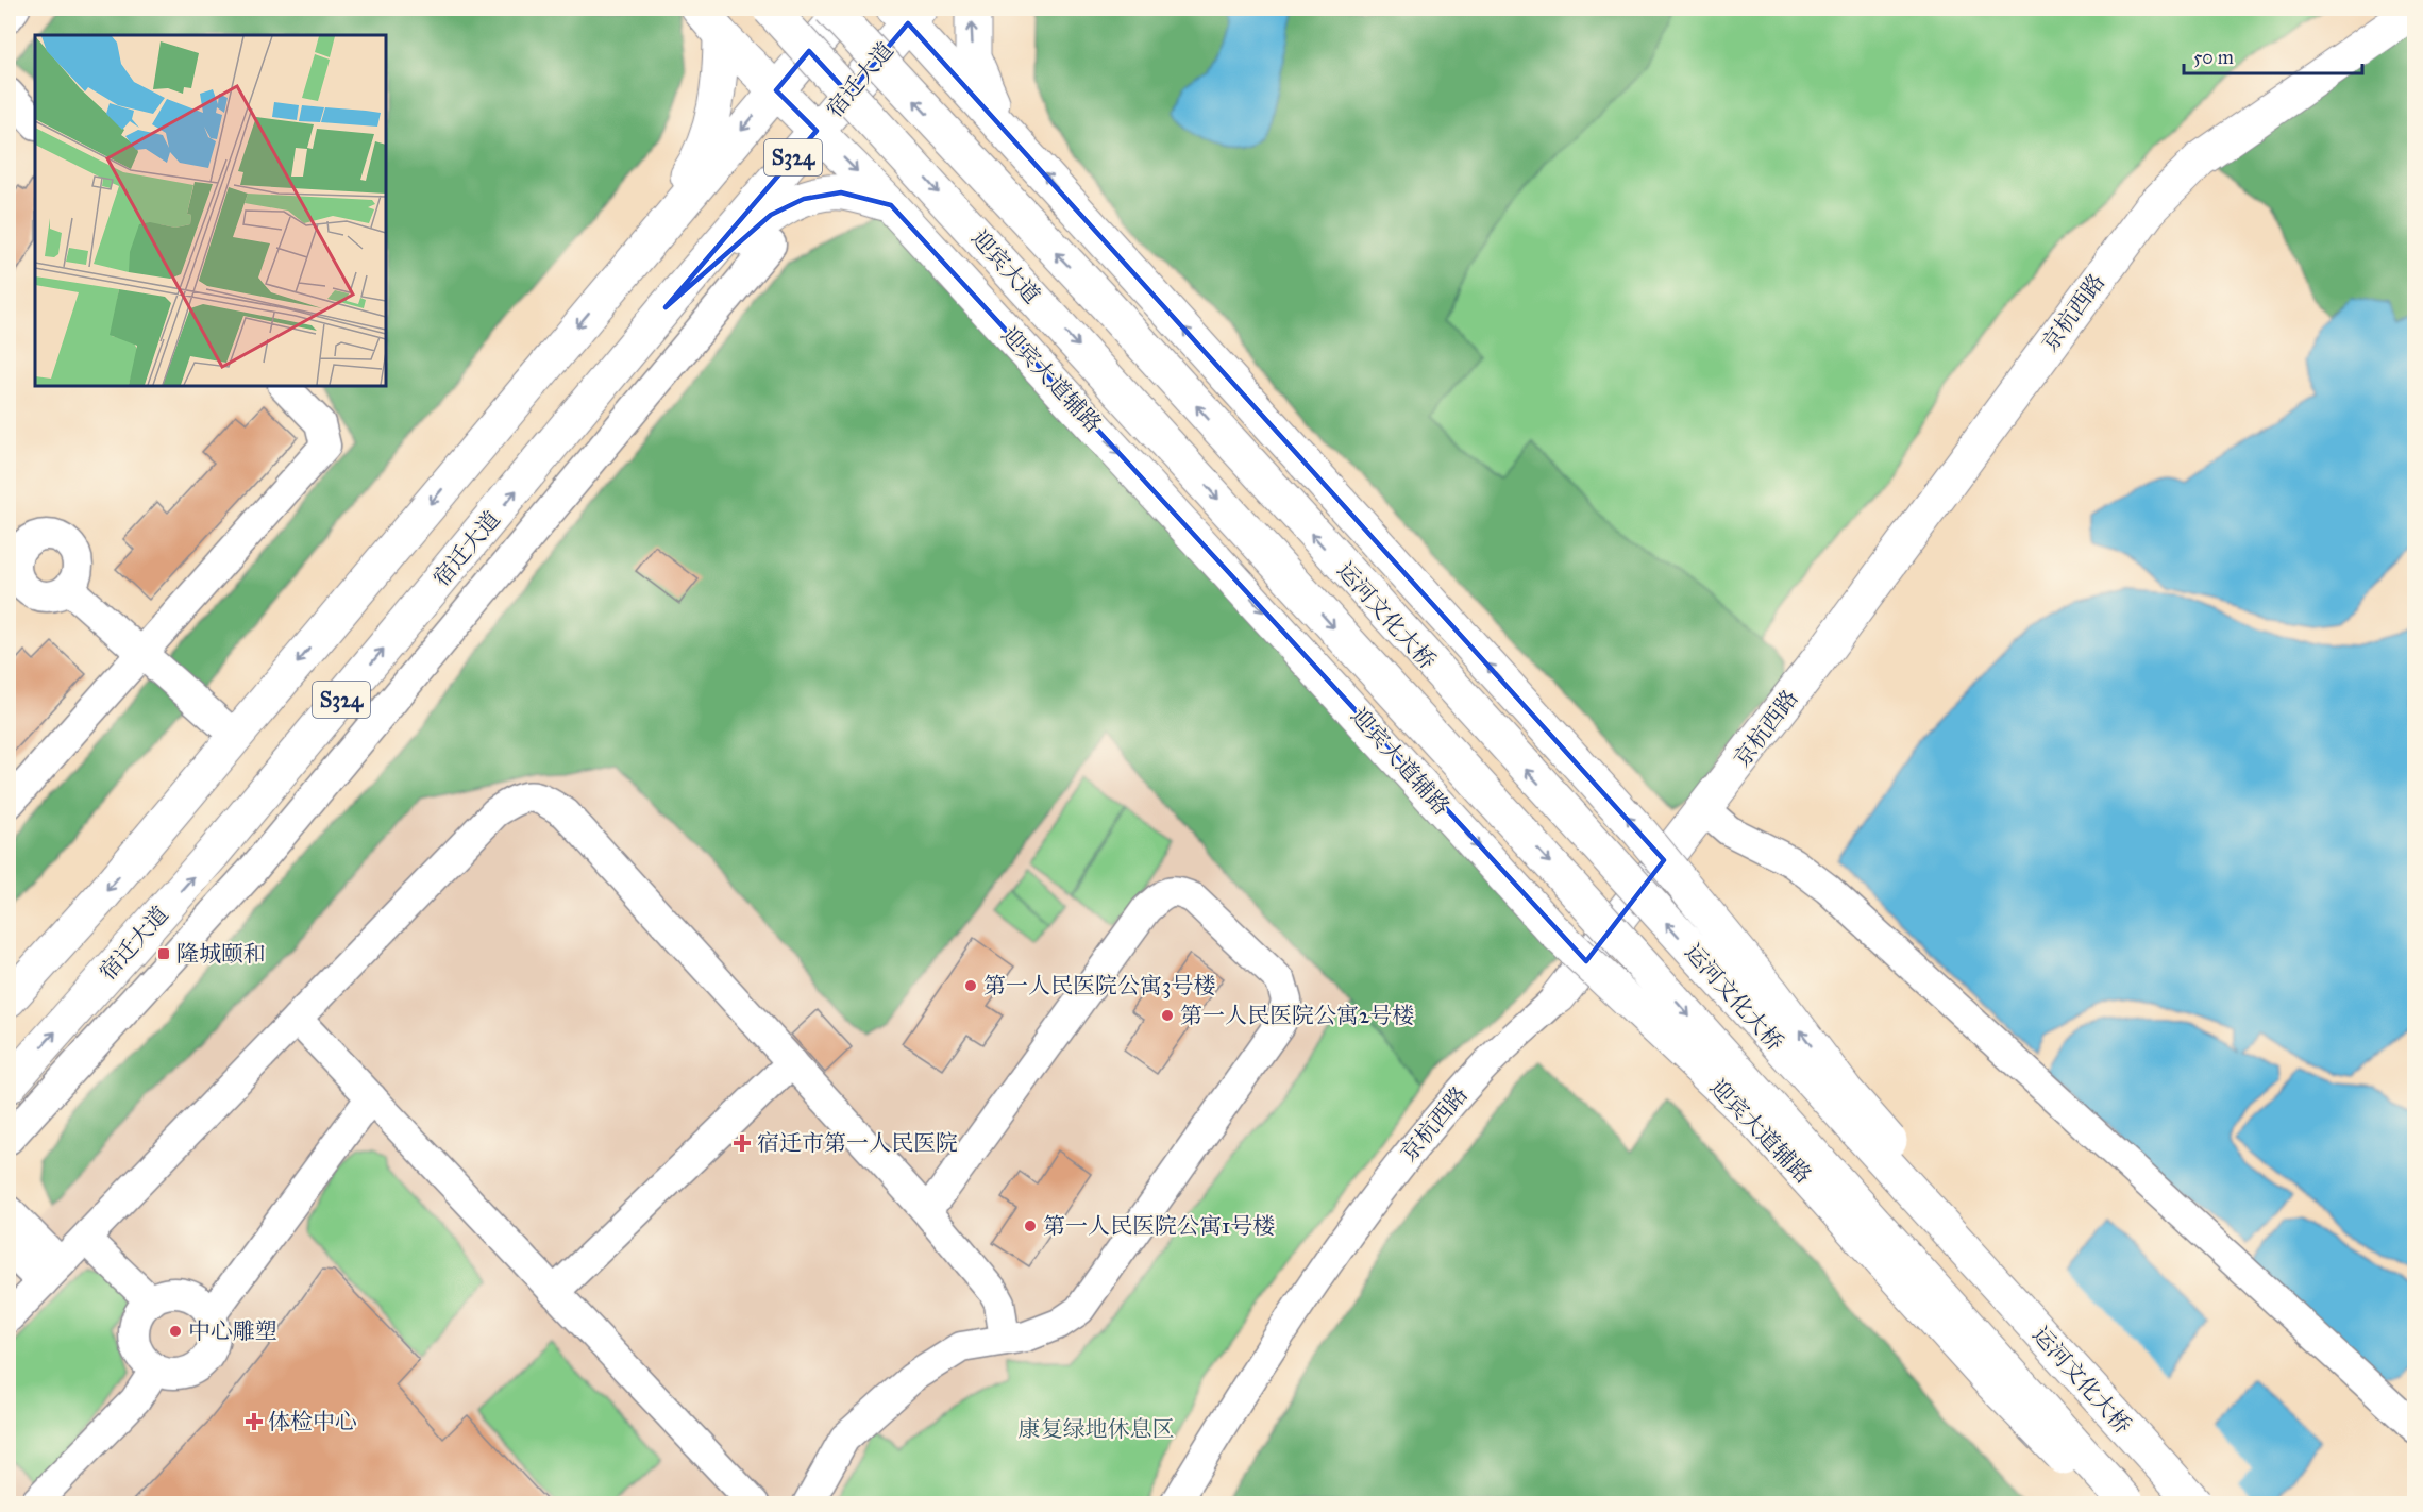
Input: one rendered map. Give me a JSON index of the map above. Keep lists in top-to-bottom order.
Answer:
{
  "streets": {
    "main road": [
      "宿迁大道",
      "S324",
      "迎宾大道",
      "京杭西路",
      "迎宾大道辅路",
      "运河文化大桥"
    ]
  },
  "crossings": [
    ["宿迁大道", "迎宾大道辅路"],
    ["S324", "迎宾大道辅路"],
    ["迎宾大道", "运河文化大桥"]
  ],
  "parks": ["康复绿地休息区"],
  "places": {
    "transit": ["隆城颐和"],
    "other": [
      "第一人民医院公寓3号楼",
      "第一人民医院公寓2号楼",
      "第一人民医院公寓1号楼",
      "中心雕塑"
    ],
    "health": ["宿迁市第一人民医院", "体检中心"]
  },
  "scale_bar": "50 m"
}
